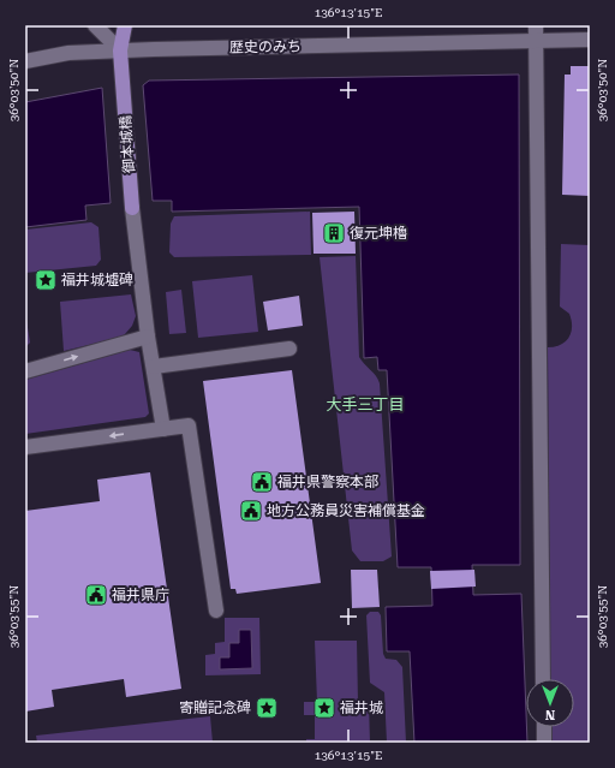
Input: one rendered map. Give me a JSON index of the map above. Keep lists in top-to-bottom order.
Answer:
{
  "streets": {
    "main road": ["御本城橋"],
    "street": ["歴史のみち"]
  },
  "crossings": [
    ["歴史のみち", "御本城橋"]
  ],
  "districts": ["大手三丁目"],
  "places": {
    "building": ["復元坤櫓"],
    "place": ["福井城墟碑", "寄贈記念碑", "福井城"],
    "public building": ["福井県警察本部", "地方公務員災害補償基金", "福井県庁"]
  },
  "north": "bottom",
  "coordinates": ["136°13'15\"E", "36°03'50\"N", "36°03'55\"N"]
}
